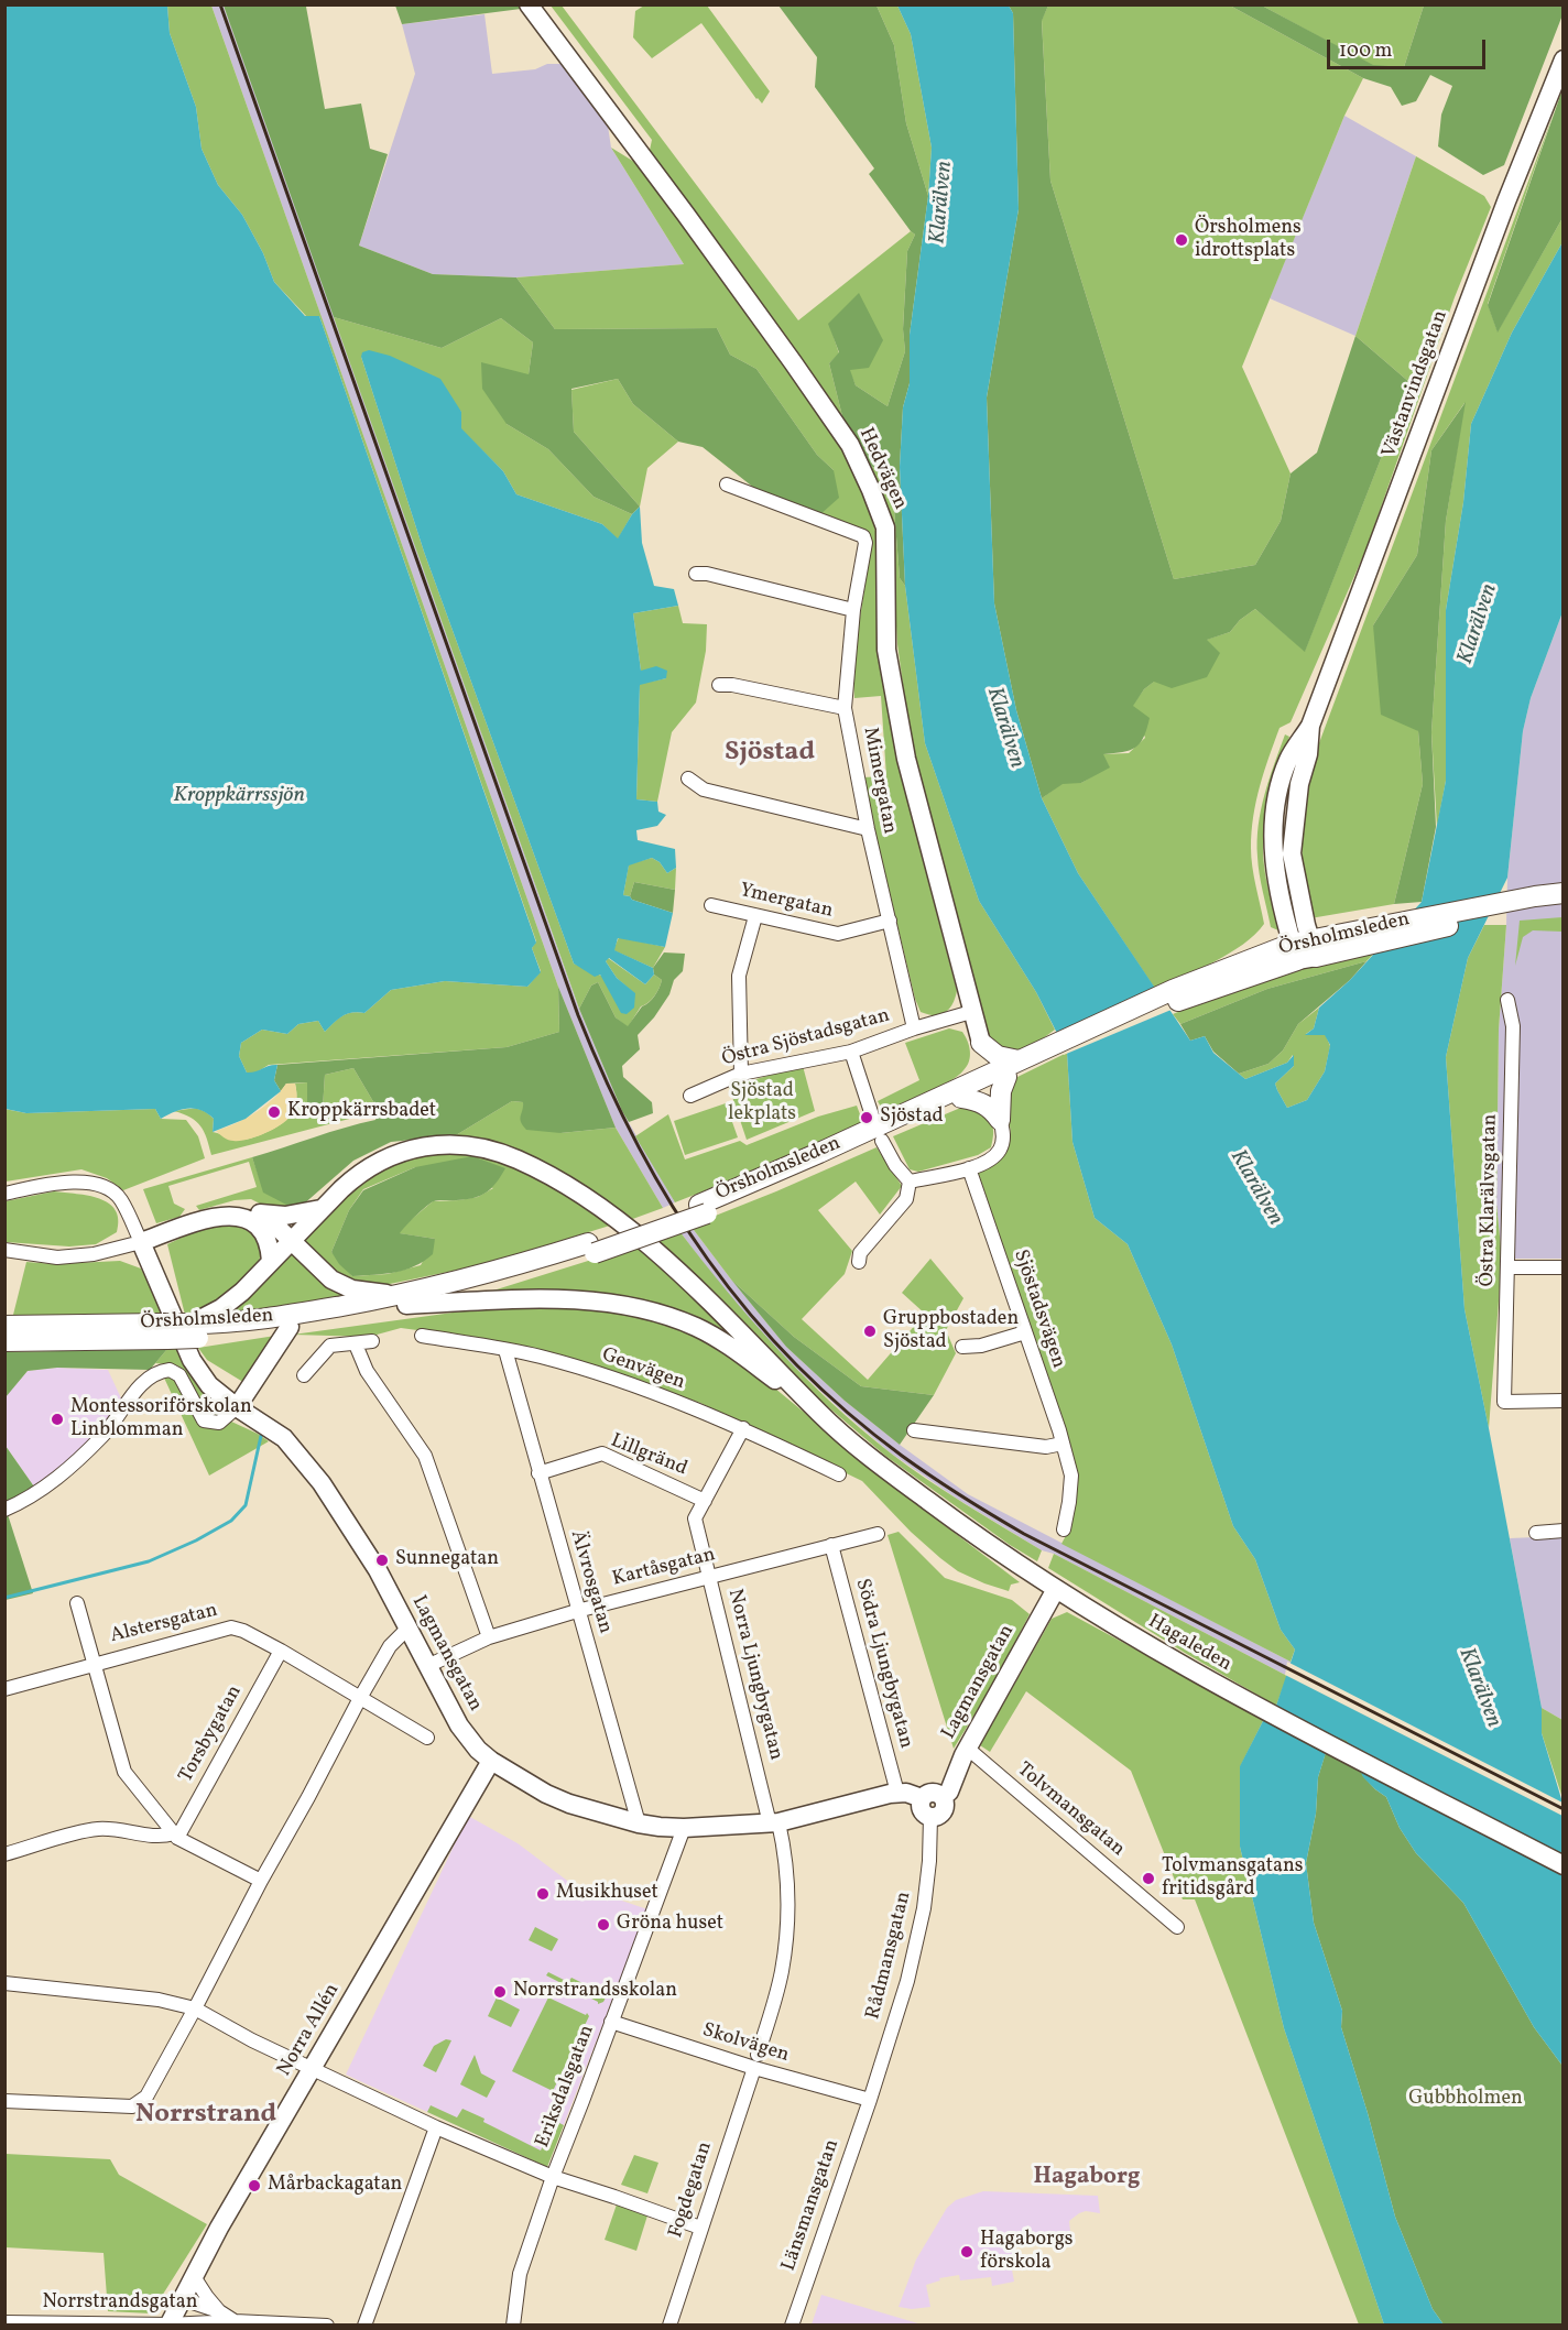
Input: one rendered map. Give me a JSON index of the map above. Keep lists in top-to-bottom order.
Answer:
{
  "streets": {
    "main road": ["Örsholmsleden"],
    "street": [
      "Västanvindsgatan",
      "Hedvägen",
      "Mimergatan",
      "Ymergatan",
      "Östra Sjöstadsgatan",
      "Östra Klarälvsgatan",
      "Sjöstadsvägen",
      "Genvägen",
      "Lillgränd",
      "Kartåsgatan",
      "Älvrosgatan",
      "Alstersgatan",
      "Hagaleden",
      "Lagmansgatan",
      "Södra Ljungbygatan",
      "Norra Ljungbygatan",
      "Torsbygatan",
      "Tolvmansgatan",
      "Rådmansgatan",
      "Norra Allén",
      "Skolvägen",
      "Eriksdalsgatan",
      "Fogdegatan",
      "Länsmansgatan",
      "Norrstrandsgatan"
    ]
  },
  "crossings": [
    ["Västanvindsgatan", "Örsholmsleden"],
    ["Hedvägen", "Östra Sjöstadsgatan"],
    ["Mimergatan", "Ymergatan"],
    ["Mimergatan", "Östra Sjöstadsgatan"],
    ["Genvägen", "Älvrosgatan"],
    ["Genvägen", "Norra Ljungbygatan"],
    ["Lillgränd", "Älvrosgatan"],
    ["Lillgränd", "Norra Ljungbygatan"],
    ["Kartåsgatan", "Älvrosgatan"],
    ["Kartåsgatan", "Lagmansgatan"],
    ["Kartåsgatan", "Södra Ljungbygatan"],
    ["Kartåsgatan", "Norra Ljungbygatan"],
    ["Älvrosgatan", "Lagmansgatan"],
    ["Alstersgatan", "Torsbygatan"],
    ["Hagaleden", "Lagmansgatan"],
    ["Lagmansgatan", "Södra Ljungbygatan"],
    ["Lagmansgatan", "Norra Ljungbygatan"],
    ["Lagmansgatan", "Tolvmansgatan"],
    ["Lagmansgatan", "Rådmansgatan"],
    ["Lagmansgatan", "Norra Allén"],
    ["Lagmansgatan", "Eriksdalsgatan"],
    ["Lagmansgatan", "Fogdegatan"],
    ["Norra Ljungbygatan", "Fogdegatan"],
    ["Rådmansgatan", "Skolvägen"],
    ["Rådmansgatan", "Länsmansgatan"],
    ["Norra Allén", "Norrstrandsgatan"],
    ["Skolvägen", "Eriksdalsgatan"],
    ["Skolvägen", "Fogdegatan"],
    ["Skolvägen", "Länsmansgatan"]
  ],
  "districts": ["Sjöstad", "Norrstrand", "Hagaborg"],
  "water": ["Klarälven", "Kroppkärrssjön"],
  "parks": ["Sjöstad lekplats", "Gubbholmen"],
  "places": [
    "Örsholmens idrottsplats",
    "Kroppkärrsbadet",
    "Sjöstad",
    "Gruppbostaden Sjöstad",
    "Montessoriförskolan Linblomman",
    "Sunnegatan",
    "Tolvmansgatans fritidsgård",
    "Musikhuset",
    "Gröna huset",
    "Norrstrandsskolan",
    "Mårbackagatan",
    "Hagaborgs förskola"
  ],
  "scale_bar": "100 m"
}
